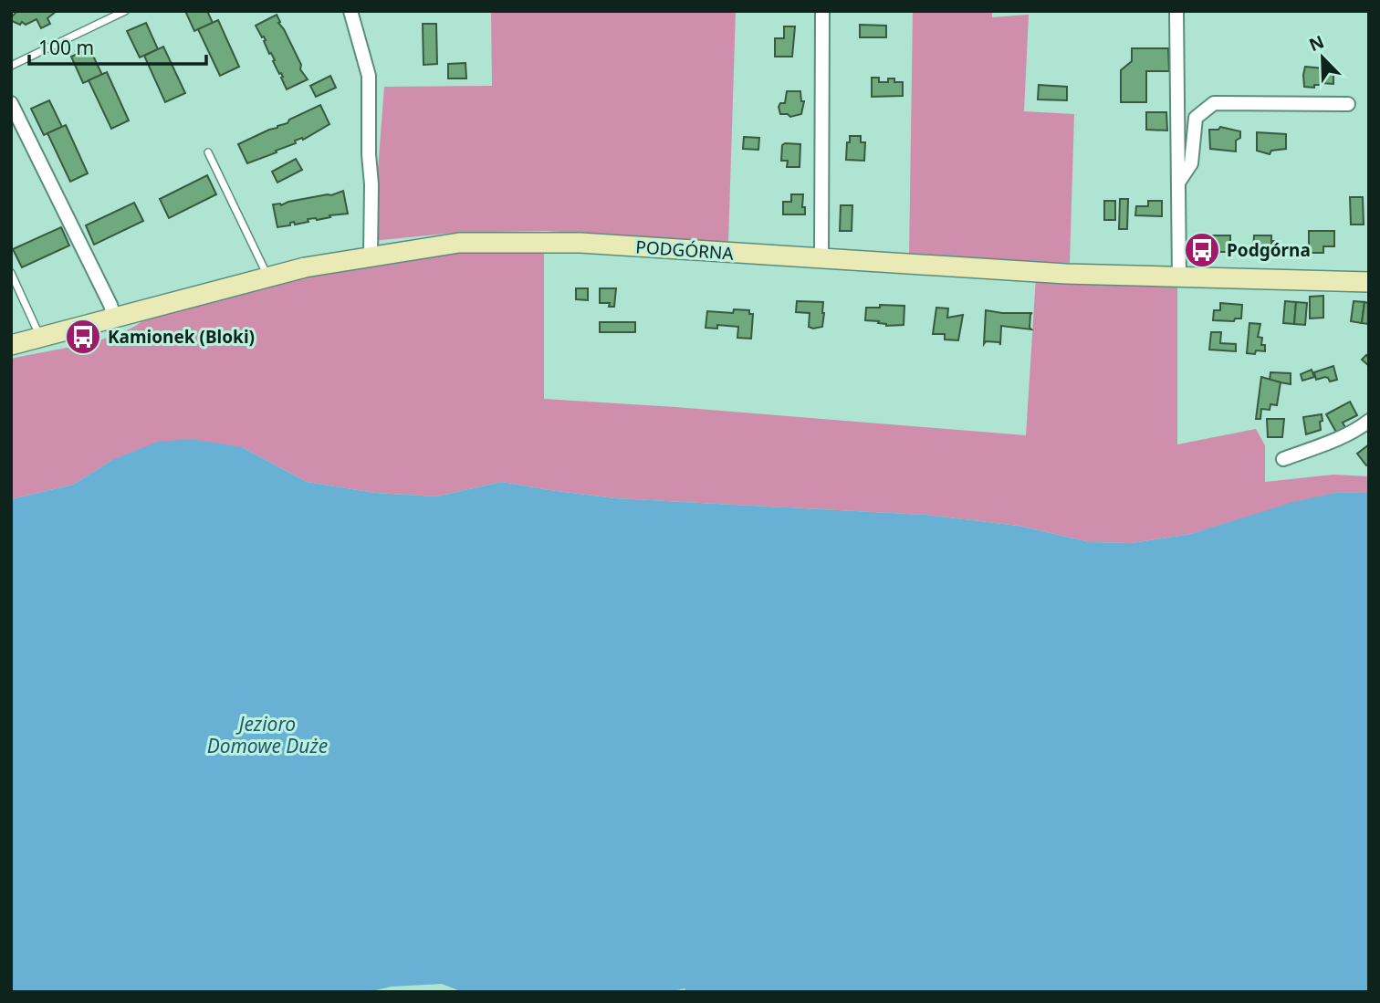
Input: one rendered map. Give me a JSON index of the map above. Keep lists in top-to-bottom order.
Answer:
{
  "streets": {
    "street": ["PODGÓRNA"]
  },
  "water": ["Jezioro Domowe Duże"],
  "places": {
    "bus stop": ["Podgórna", "Kamionek (Bloki)"]
  },
  "scale_bar": "100 m",
  "north": "top left"
}
